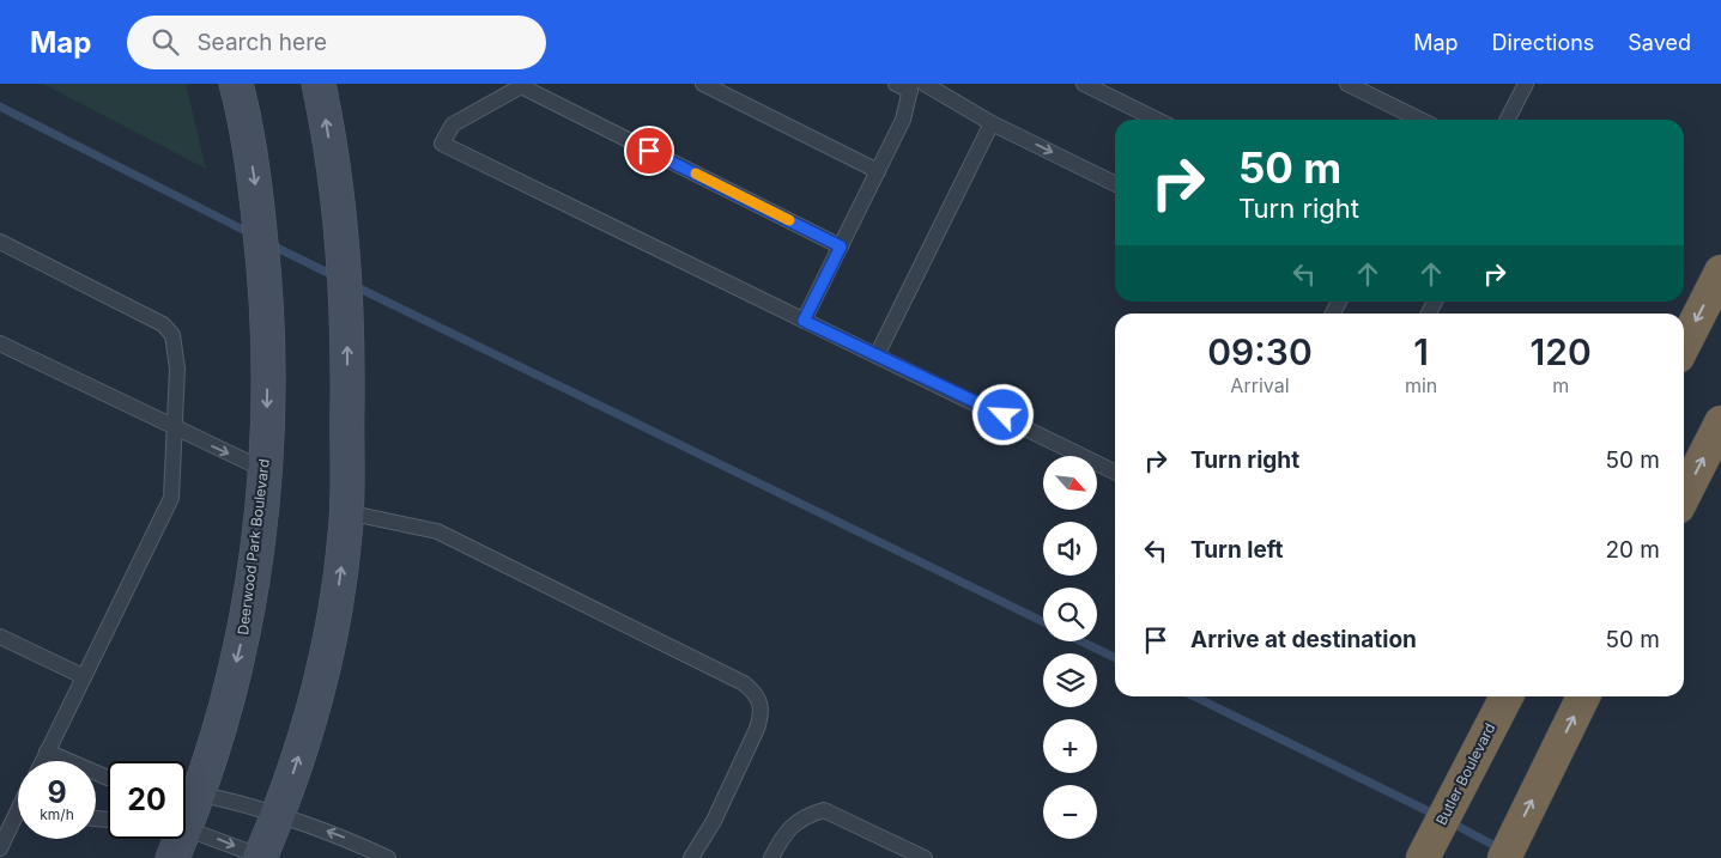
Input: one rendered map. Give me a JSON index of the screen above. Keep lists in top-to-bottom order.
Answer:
{
  "streets": {
    "highway": ["Butler Boulevard"],
    "main road": ["Deerwood Park Boulevard"]
  },
  "north": "bottom right",
  "page": {
    "header": "Map",
    "search": "Search here",
    "nav": ["Map", "Directions", "Saved"],
    "turn": ["50 m", "Turn right"],
    "eta": [
      "09:30",
      "Arrival",
      "1",
      "min",
      "120",
      "m"
    ],
    "list": [
      {
        "name": "Turn right",
        "value": "50 m"
      },
      {
        "name": "Turn left",
        "value": "20 m"
      },
      {
        "name": "Arrive at destination",
        "value": "50 m"
      }
    ],
    "map_buttons": ["+", "−"],
    "speed": "9 km/h",
    "limit": "20"
  }
}
